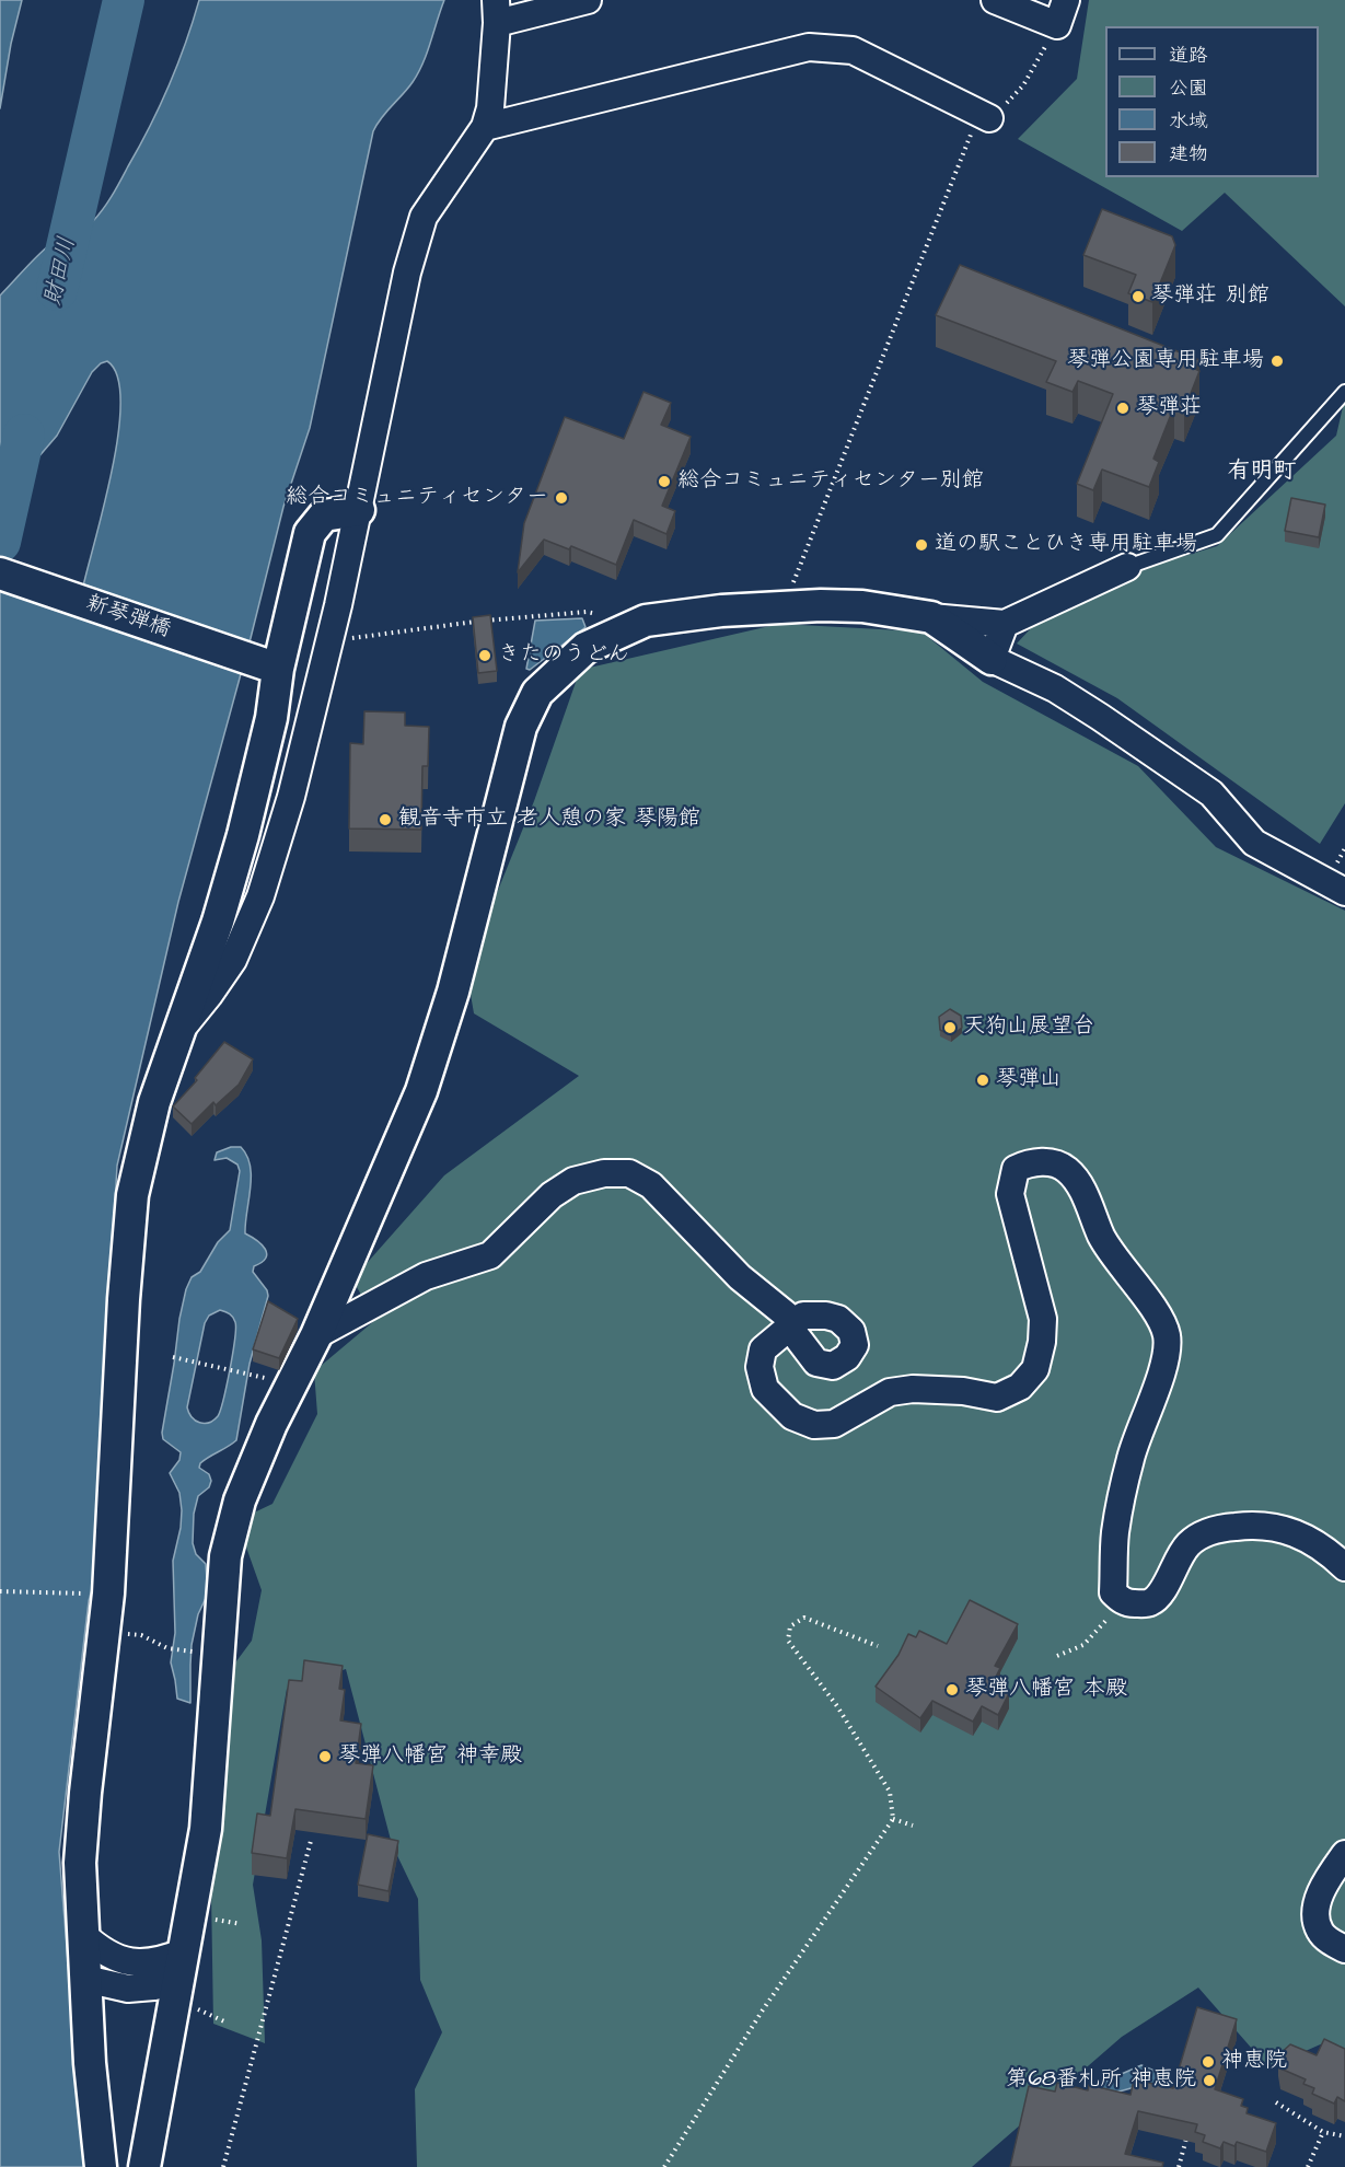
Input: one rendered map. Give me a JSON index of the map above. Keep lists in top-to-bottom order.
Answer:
{
  "streets": {
    "street": ["新琴弾橋"]
  },
  "districts": ["有明町"],
  "water": ["財田川"],
  "places": [
    "琴弾荘 別館",
    "琴弾公園専用駐車場",
    "琴弾荘",
    "総合コミュニティセンター別館",
    "総合コミュニティセンター",
    "道の駅ことひき専用駐車場",
    "きたのうどん",
    "観音寺市立 老人憩の家 琴陽館",
    "天狗山展望台",
    "琴弾山",
    "琴弾八幡宮 本殿",
    "琴弾八幡宮 神幸殿",
    "神恵院",
    "第68番札所 神恵院"
  ],
  "legend": [
    "道路",
    "公園",
    "水域",
    "建物"
  ]
}
